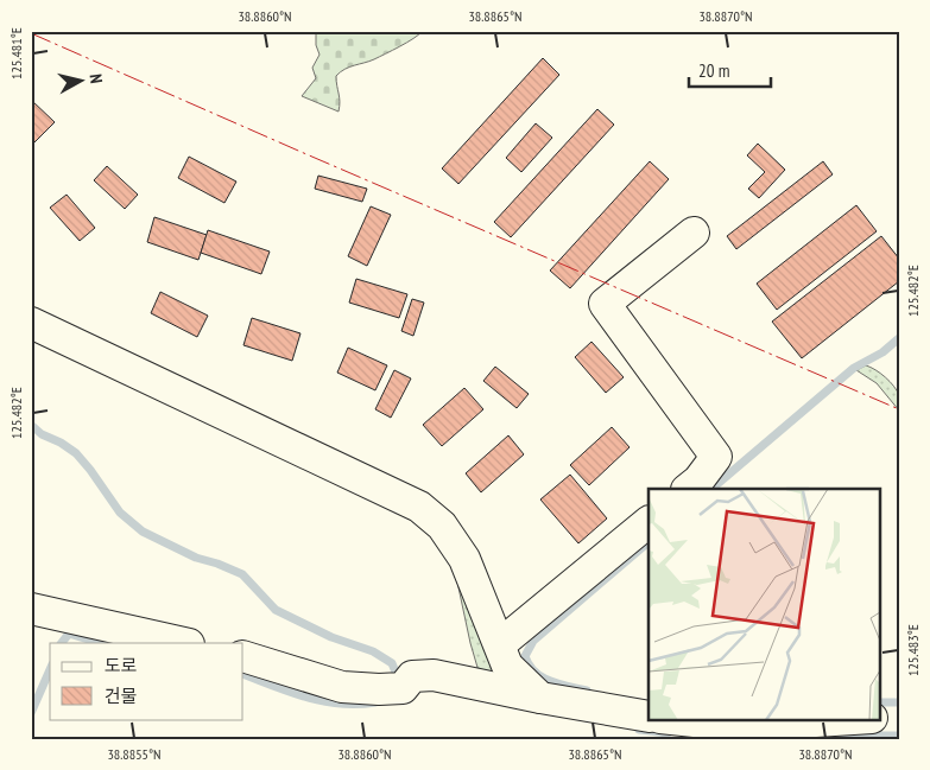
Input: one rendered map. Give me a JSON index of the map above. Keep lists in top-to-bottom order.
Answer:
{
  "legend": ["도로", "건물"],
  "scale_bar": "20 m",
  "north": "right",
  "coordinates": [
    "38.8860°N",
    "38.8865°N",
    "38.8870°N",
    "125.481°E",
    "125.482°E",
    "125.483°E",
    "38.8855°N"
  ]
}
